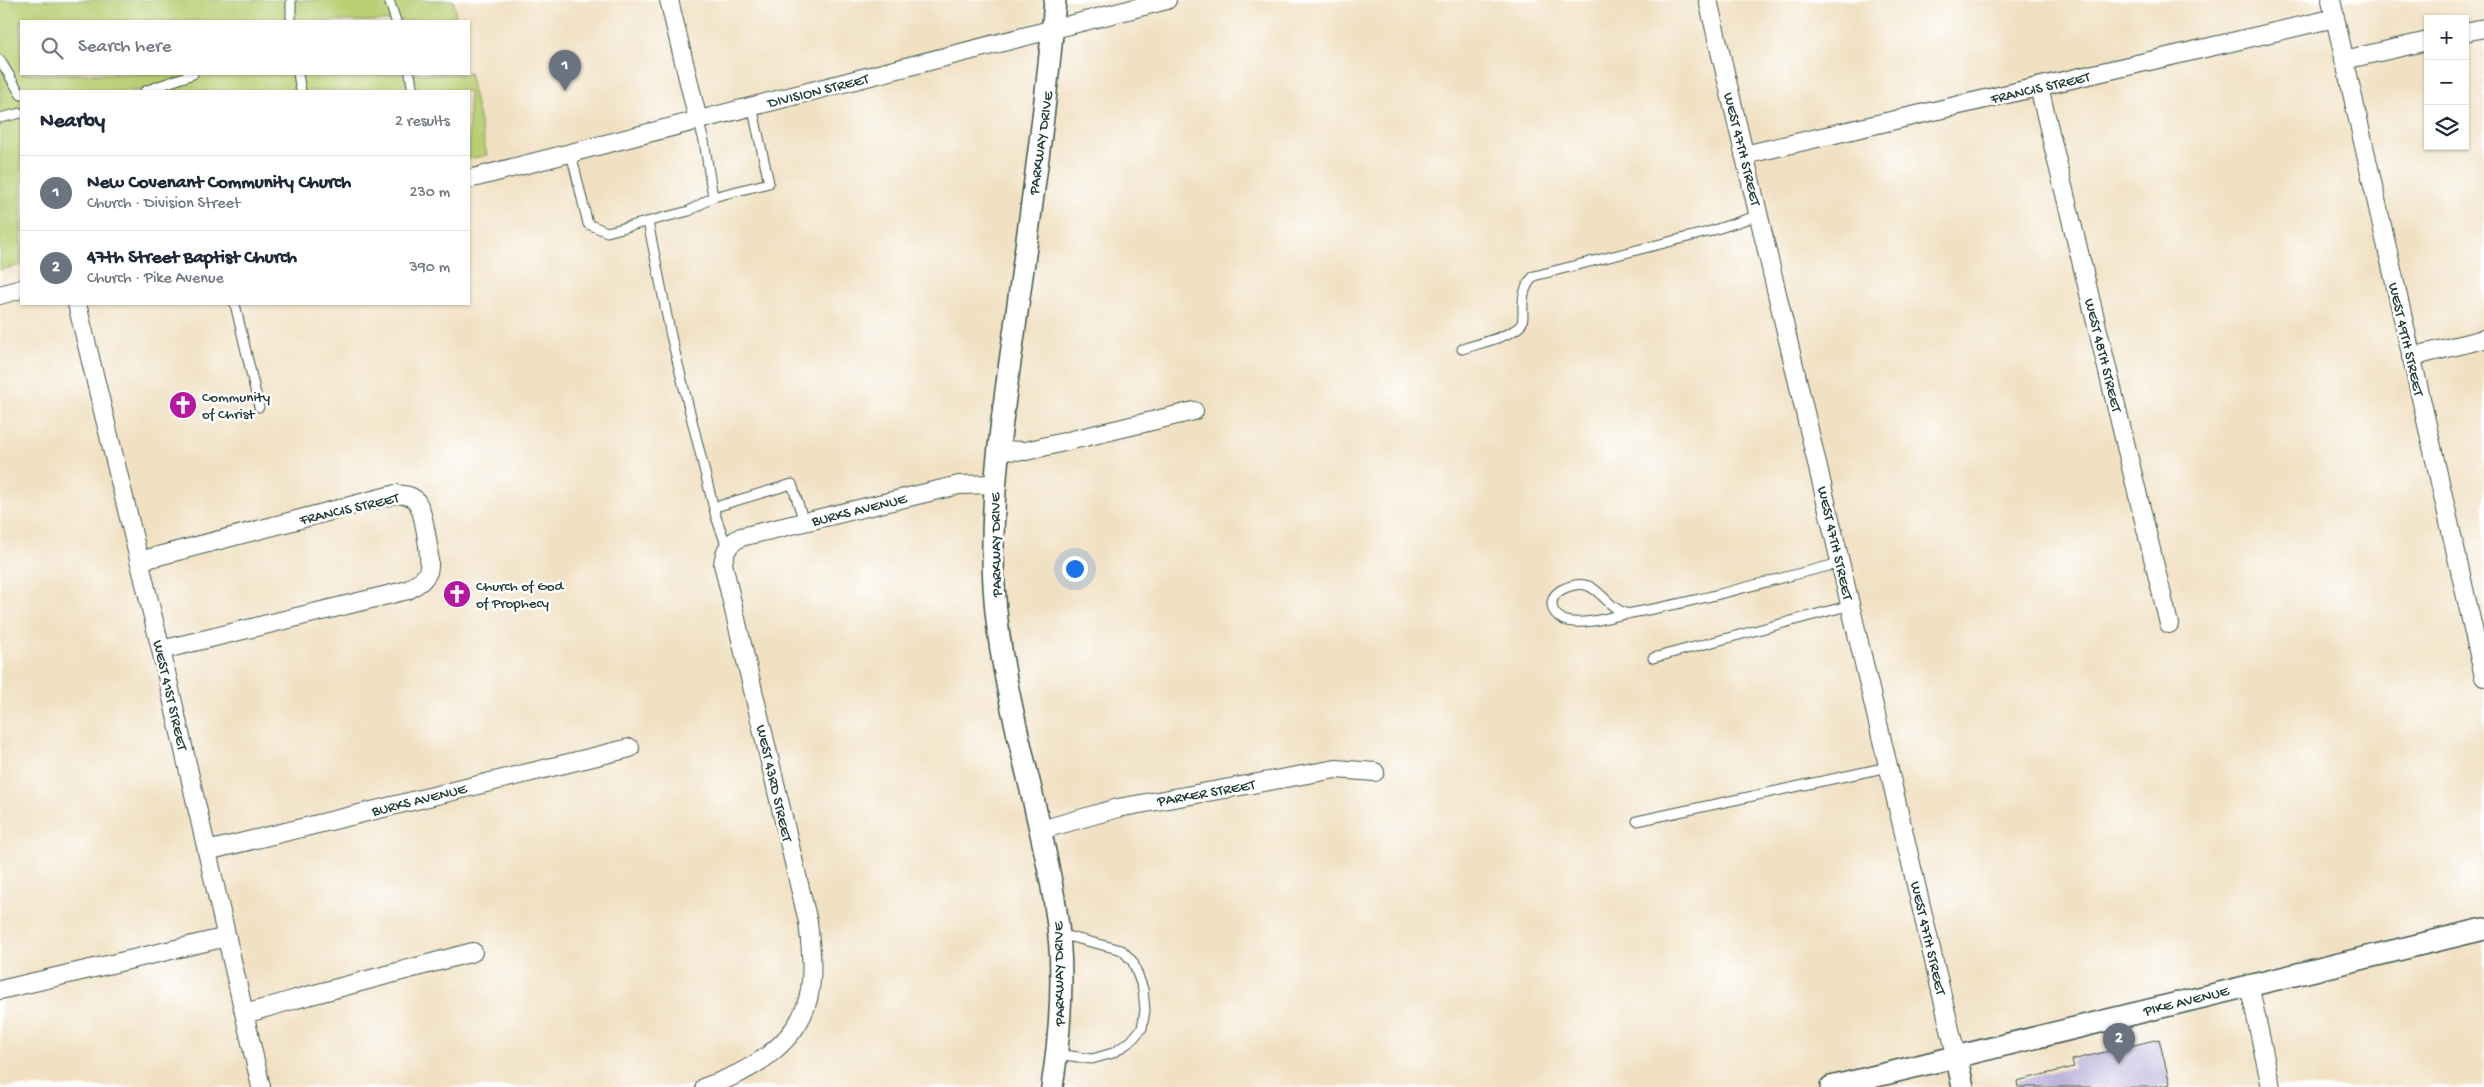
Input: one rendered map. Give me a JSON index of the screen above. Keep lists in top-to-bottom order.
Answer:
{
  "streets": {
    "street": [
      "FRANCIS STREET",
      "DIVISION STREET",
      "PARKWAY DRIVE",
      "WEST 47TH STREET",
      "WEST 49TH STREET",
      "WEST 48TH STREET",
      "BURKS AVENUE",
      "WEST 41ST STREET",
      "WEST 43RD STREET",
      "PARKER STREET",
      "PIKE AVENUE"
    ]
  },
  "crossings": [
    ["FRANCIS STREET", "WEST 47TH STREET"],
    ["FRANCIS STREET", "WEST 49TH STREET"],
    ["FRANCIS STREET", "WEST 48TH STREET"],
    ["FRANCIS STREET", "WEST 41ST STREET"],
    ["DIVISION STREET", "PARKWAY DRIVE"],
    ["PARKWAY DRIVE", "BURKS AVENUE"],
    ["PARKWAY DRIVE", "PARKER STREET"],
    ["WEST 47TH STREET", "PIKE AVENUE"],
    ["BURKS AVENUE", "WEST 41ST STREET"],
    ["BURKS AVENUE", "WEST 43RD STREET"]
  ],
  "places": {
    "church": ["Community of Christ", "Church of God of Prophecy"]
  },
  "page": {
    "map_buttons": ["+", "−"],
    "search": "Search here",
    "pins": ["1", "2"],
    "heading": ["Nearby", "2 results"],
    "list": [
      {
        "mark": "1",
        "name": "New Covenant Community Church",
        "note": "Church · Division Street",
        "value": "230 m"
      },
      {
        "mark": "2",
        "name": "47th Street Baptist Church",
        "note": "Church · Pike Avenue",
        "value": "390 m"
      }
    ]
  }
}
